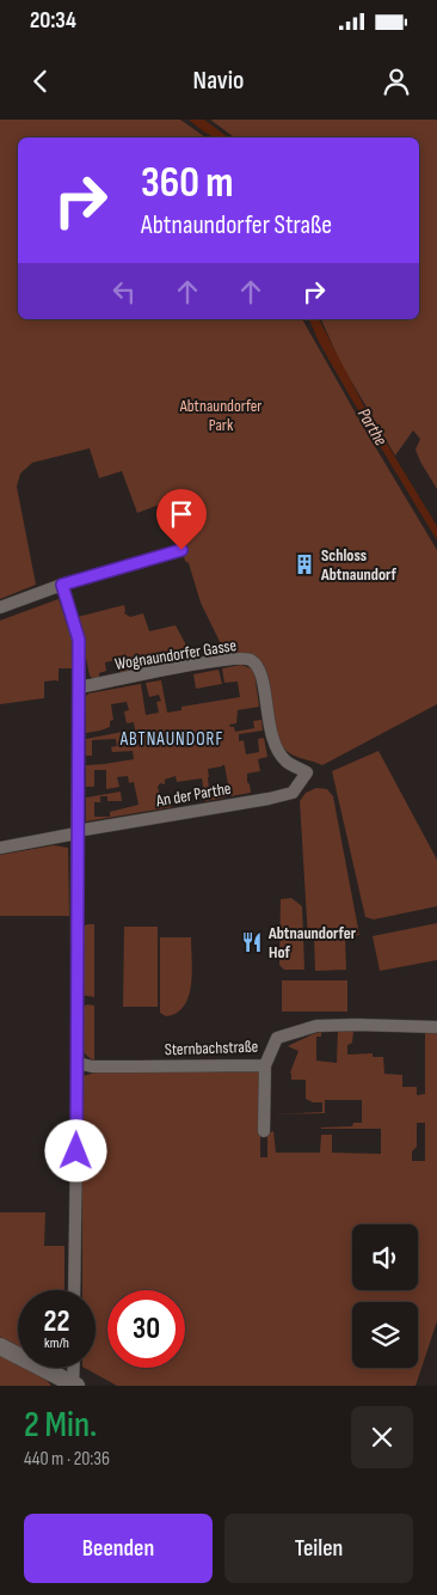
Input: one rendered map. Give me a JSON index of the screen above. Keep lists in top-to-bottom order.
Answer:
{
  "streets": {
    "street": ["Wognaundorfer Gasse", "An der Parthe", "Sternbachstraße"]
  },
  "crossings": [
    ["Wognaundorfer Gasse", "An der Parthe"]
  ],
  "districts": ["ABTNAUNDORF"],
  "water": ["Parthe"],
  "parks": ["Abtnaundorfer Park"],
  "places": {
    "building": ["Schloss Abtnaundorf"],
    "restaurant": ["Abtnaundorfer Hof"]
  },
  "page": {
    "status": "20:34",
    "header": "Navio",
    "turn": ["360 m", "Abtnaundorfer Straße"],
    "speed": "22 km/h",
    "limit": "30",
    "heading": ["2 Min.", "440 m · 20:36"],
    "buttons": ["Beenden", "Teilen"]
  }
}
